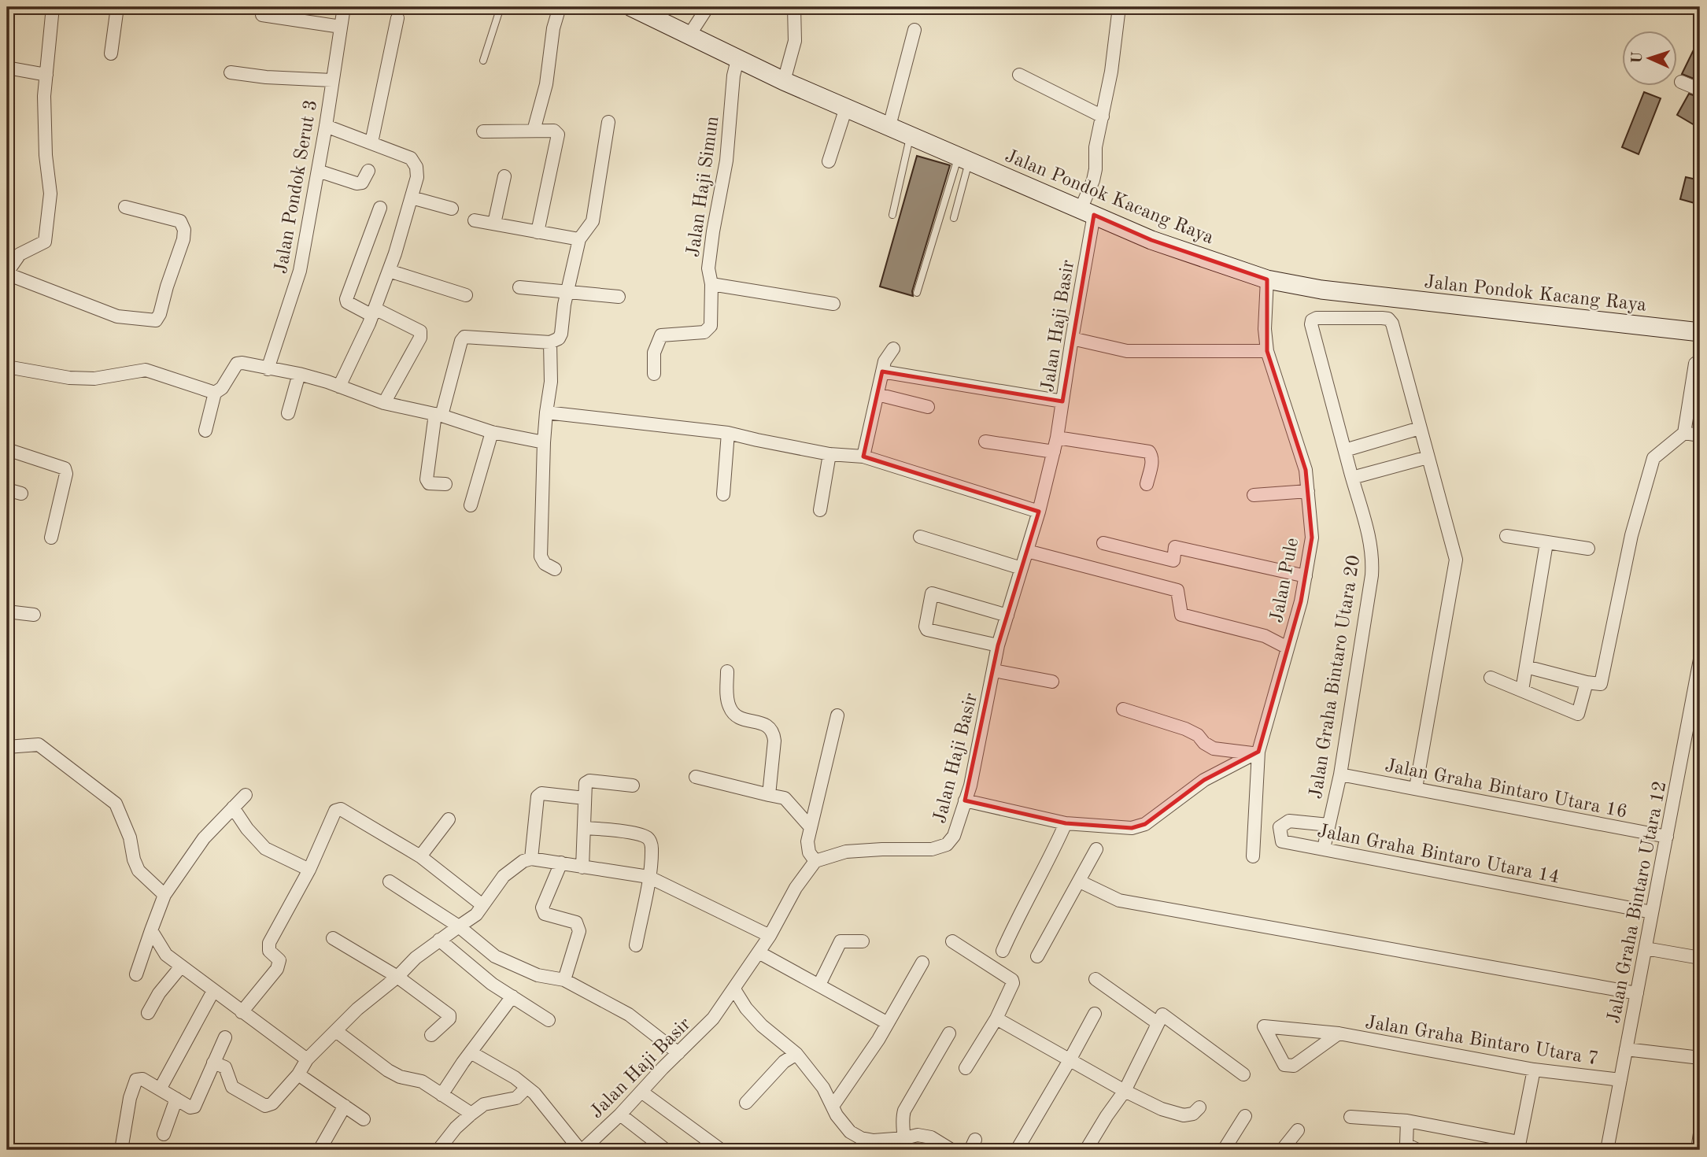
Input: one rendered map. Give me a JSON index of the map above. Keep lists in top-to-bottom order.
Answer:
{
  "streets": {
    "main road": ["Jalan Pondok Kacang Raya"],
    "street": [
      "Jalan Pondok Serut 3",
      "Jalan Haji Simun",
      "Jalan Haji Basir",
      "Jalan Pule",
      "Jalan Graha Bintaro Utara 20",
      "Jalan Graha Bintaro Utara 16",
      "Jalan Graha Bintaro Utara 14",
      "Jalan Graha Bintaro Utara 12",
      "Jalan Graha Bintaro Utara 7"
    ]
  },
  "crossings": [
    ["Jalan Haji Simun", "Jalan Pondok Kacang Raya"],
    ["Jalan Pondok Kacang Raya", "Jalan Haji Basir"],
    ["Jalan Pondok Kacang Raya", "Jalan Pule"],
    ["Jalan Graha Bintaro Utara 20", "Jalan Graha Bintaro Utara 16"],
    ["Jalan Graha Bintaro Utara 20", "Jalan Graha Bintaro Utara 14"],
    ["Jalan Graha Bintaro Utara 16", "Jalan Graha Bintaro Utara 12"],
    ["Jalan Graha Bintaro Utara 14", "Jalan Graha Bintaro Utara 12"],
    ["Jalan Graha Bintaro Utara 12", "Jalan Graha Bintaro Utara 7"]
  ],
  "north": "left"
}
